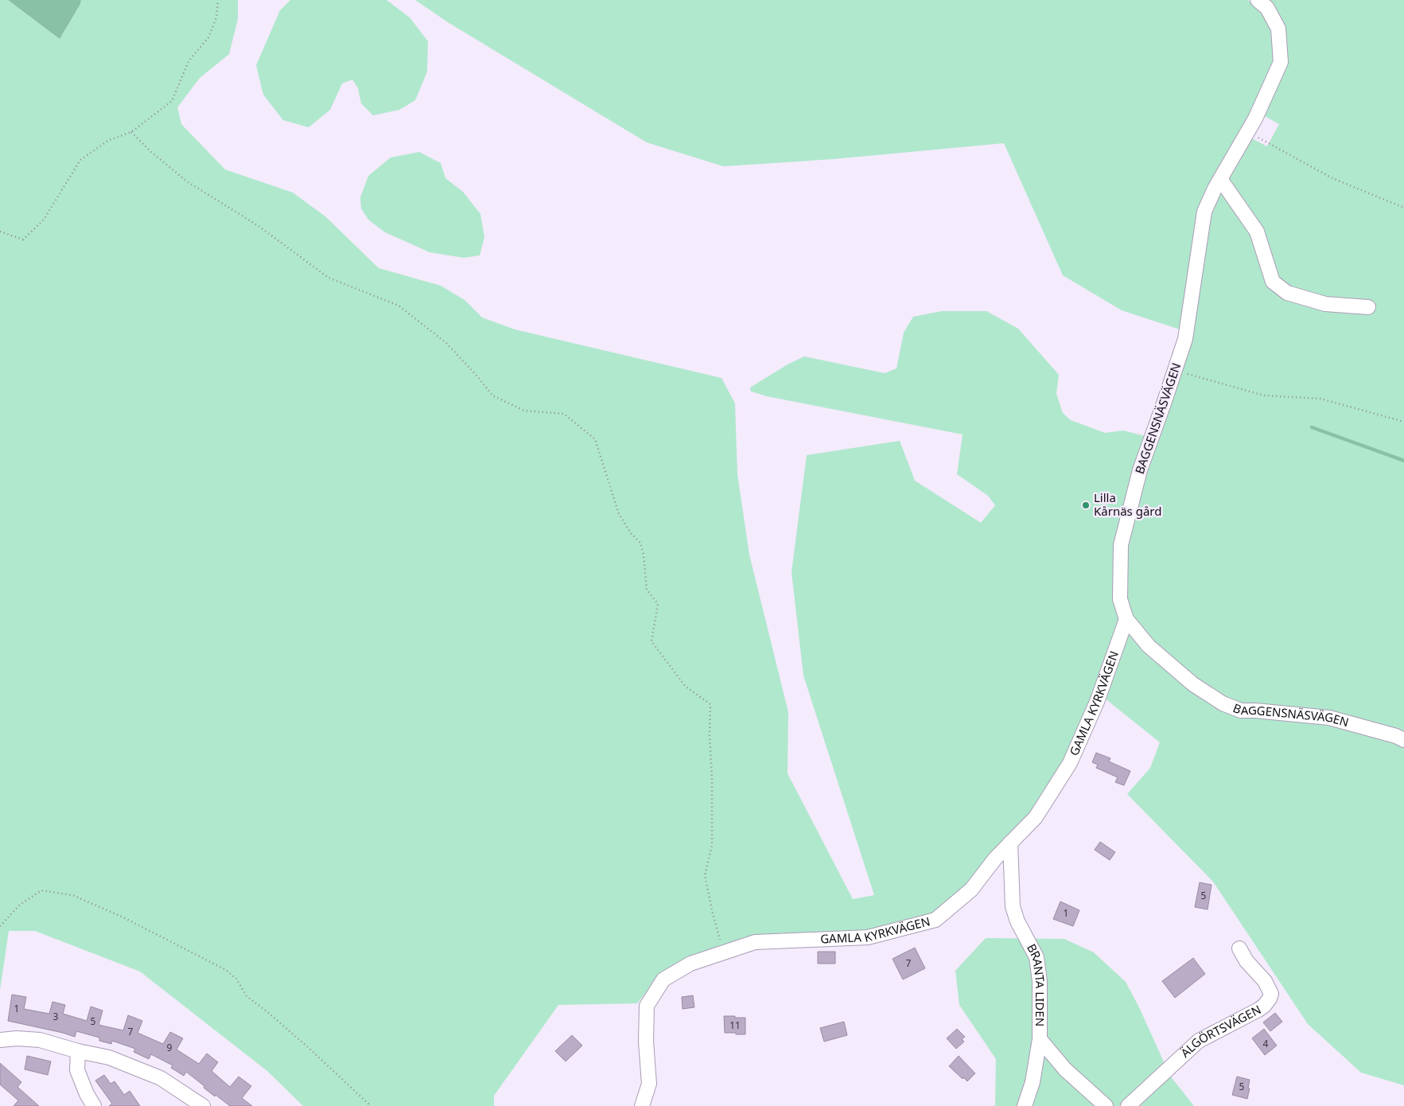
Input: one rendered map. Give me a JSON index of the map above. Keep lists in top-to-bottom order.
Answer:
{
  "streets": {
    "street": [
      "BAGGENSNÄSVÄGEN",
      "GAMLA KYRKVÄGEN",
      "BRANTA LIDEN",
      "ÄLGÖRTSVÄGEN"
    ]
  },
  "crossings": [
    ["BAGGENSNÄSVÄGEN", "GAMLA KYRKVÄGEN"],
    ["GAMLA KYRKVÄGEN", "BRANTA LIDEN"]
  ],
  "places": ["Lilla Kårnäs gård"],
  "house_numbers": [
    "5",
    "1",
    "7",
    "1",
    "3",
    "5",
    "11",
    "7",
    "4",
    "9",
    "5"
  ]
}
